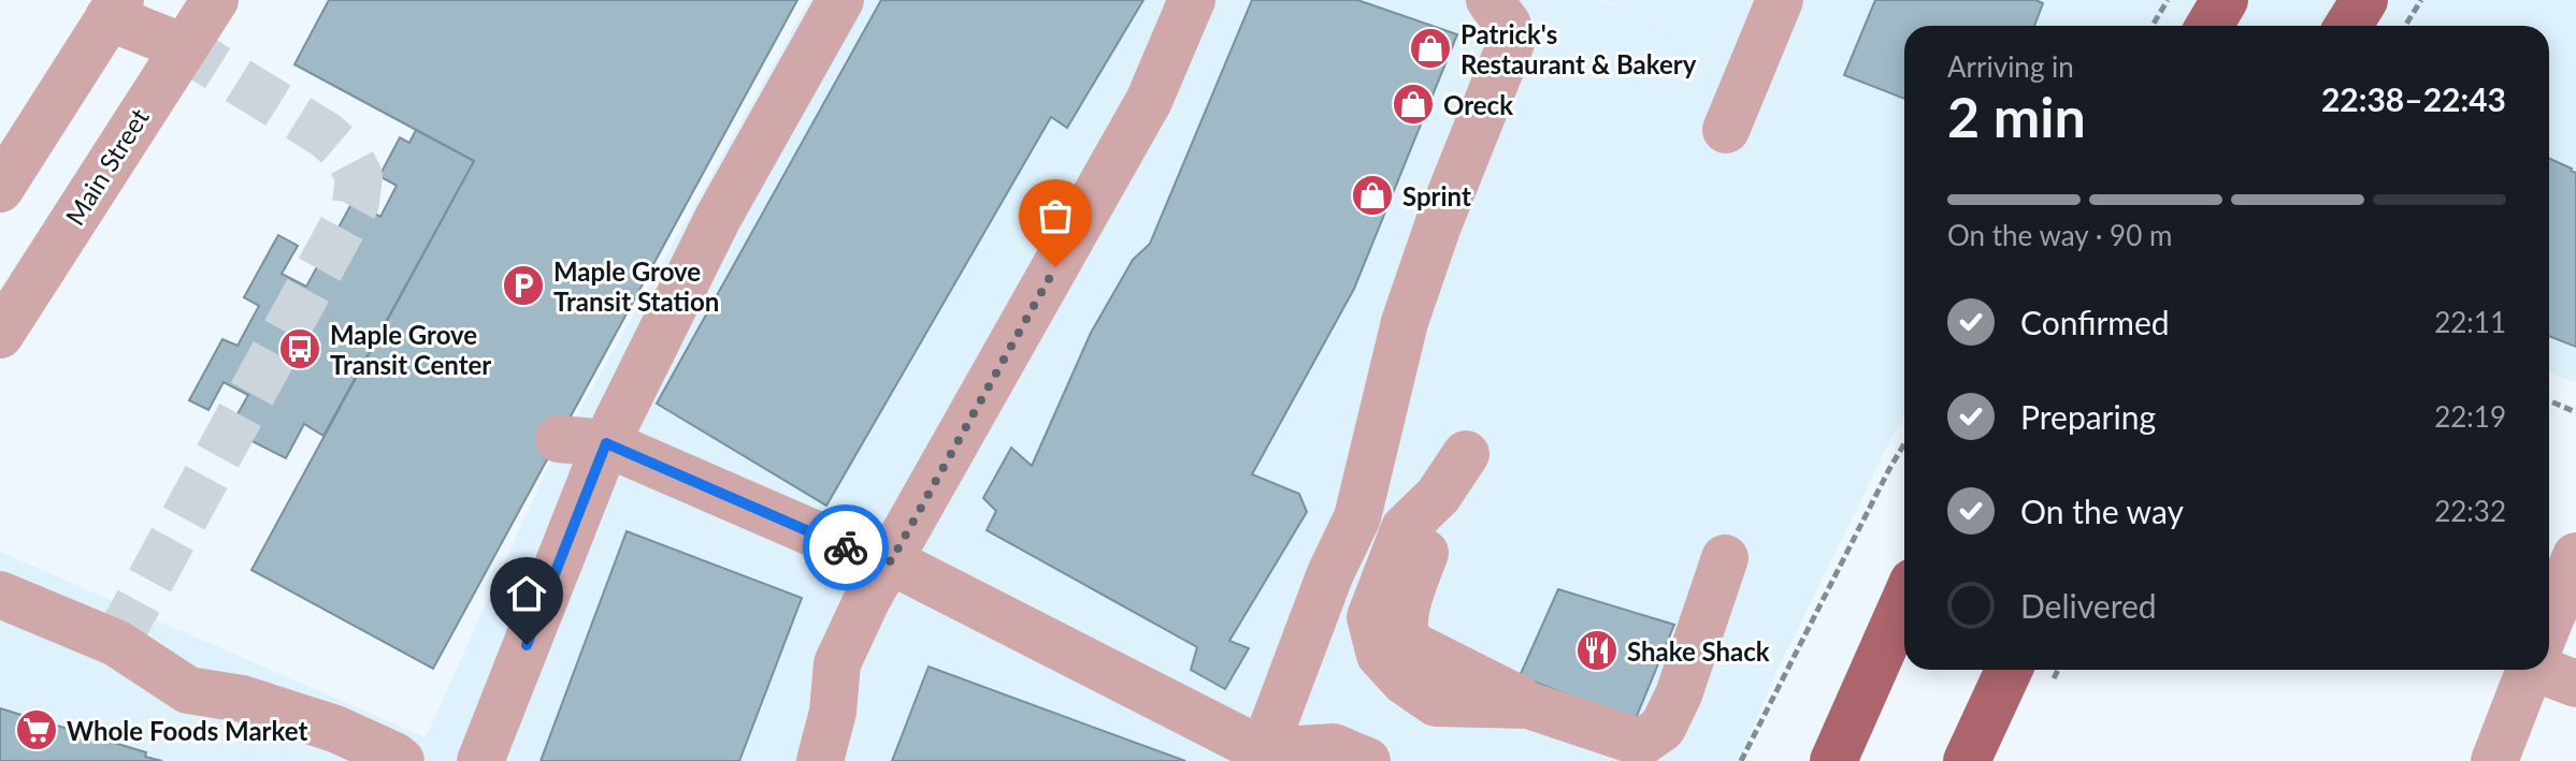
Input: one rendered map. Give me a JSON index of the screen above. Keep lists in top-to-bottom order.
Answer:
{
  "streets": {
    "street": ["Main Street"]
  },
  "places": {
    "shop": ["Patrick's Restaurant & Bakery", "Oreck", "Sprint"],
    "parking": ["Maple Grove Transit Station"],
    "bus stop": ["Maple Grove Transit Center"],
    "restaurant": ["Shake Shack"],
    "supermarket": ["Whole Foods Market"]
  },
  "page": {
    "heading": ["2 min", "Arriving in", "22:38–22:43"],
    "bar": "On the way · 90 m",
    "list": [
      ["Confirmed", "22:11"],
      ["Preparing", "22:19"],
      ["On the way", "22:32"],
      "Delivered"
    ]
  }
}
